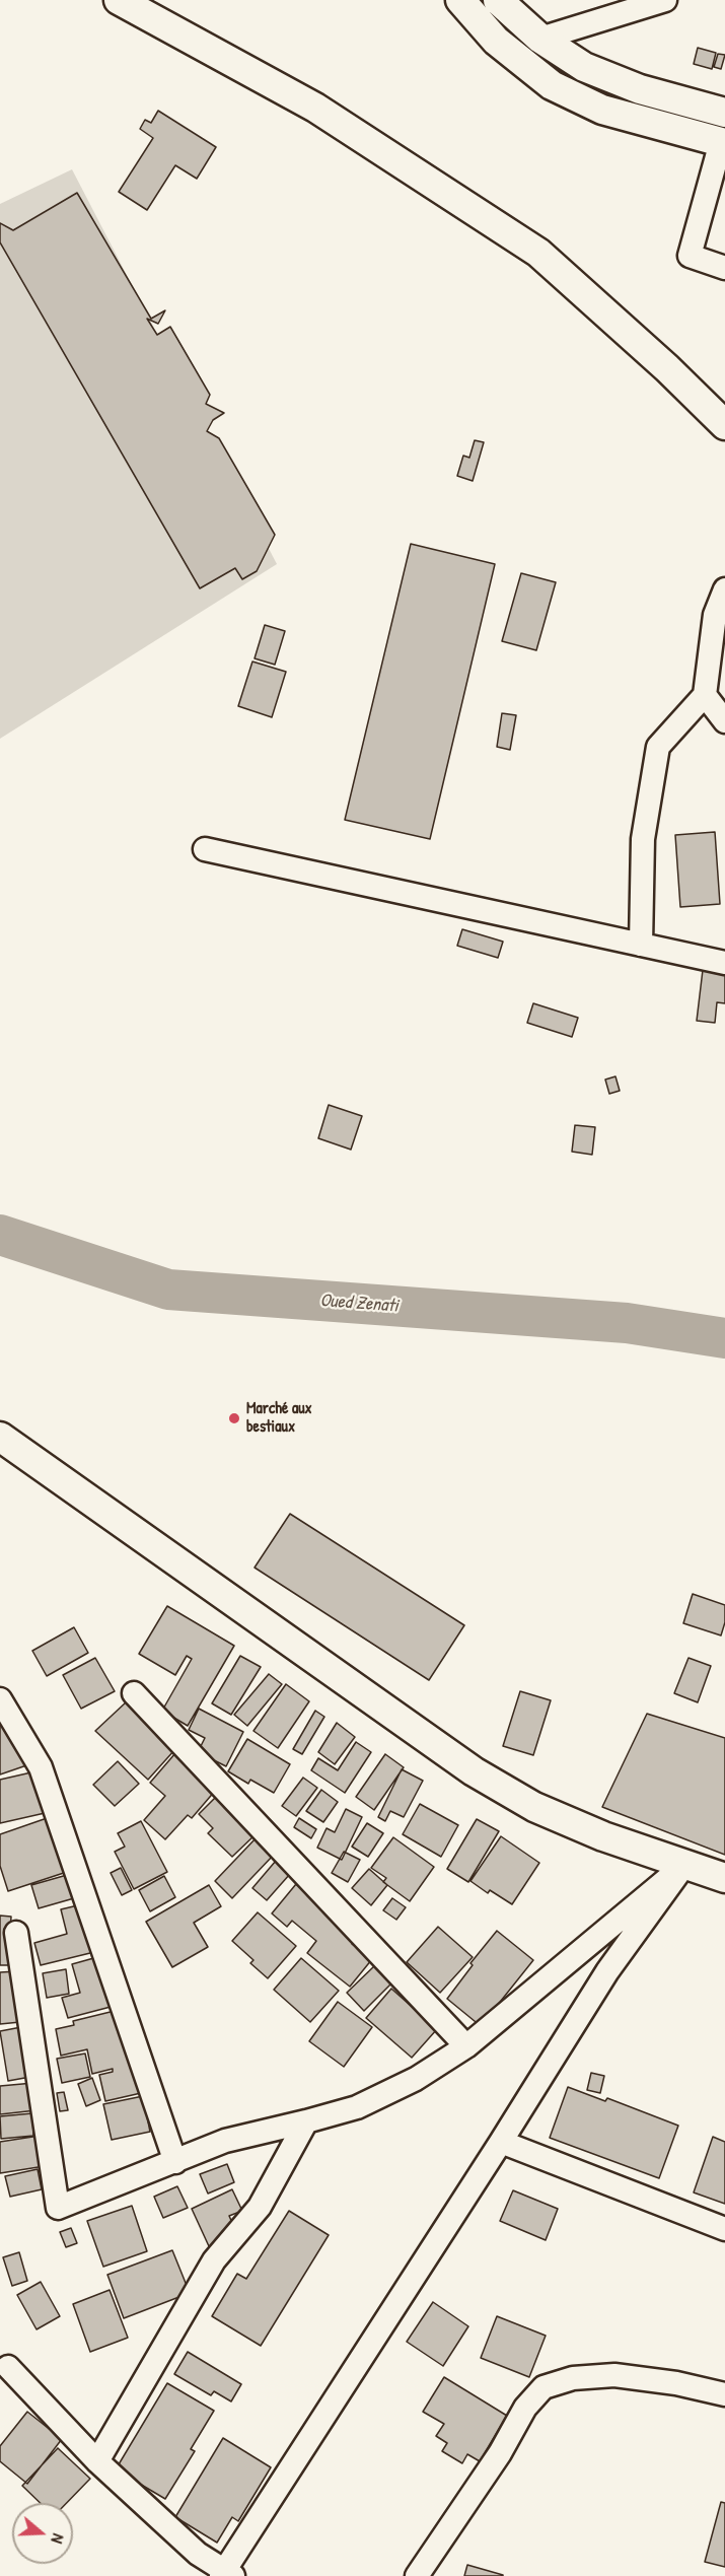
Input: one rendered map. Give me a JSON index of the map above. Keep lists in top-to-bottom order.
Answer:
{
  "water": ["Oued Zenati"],
  "places": ["Marché aux bestiaux"],
  "north": "right"
}
